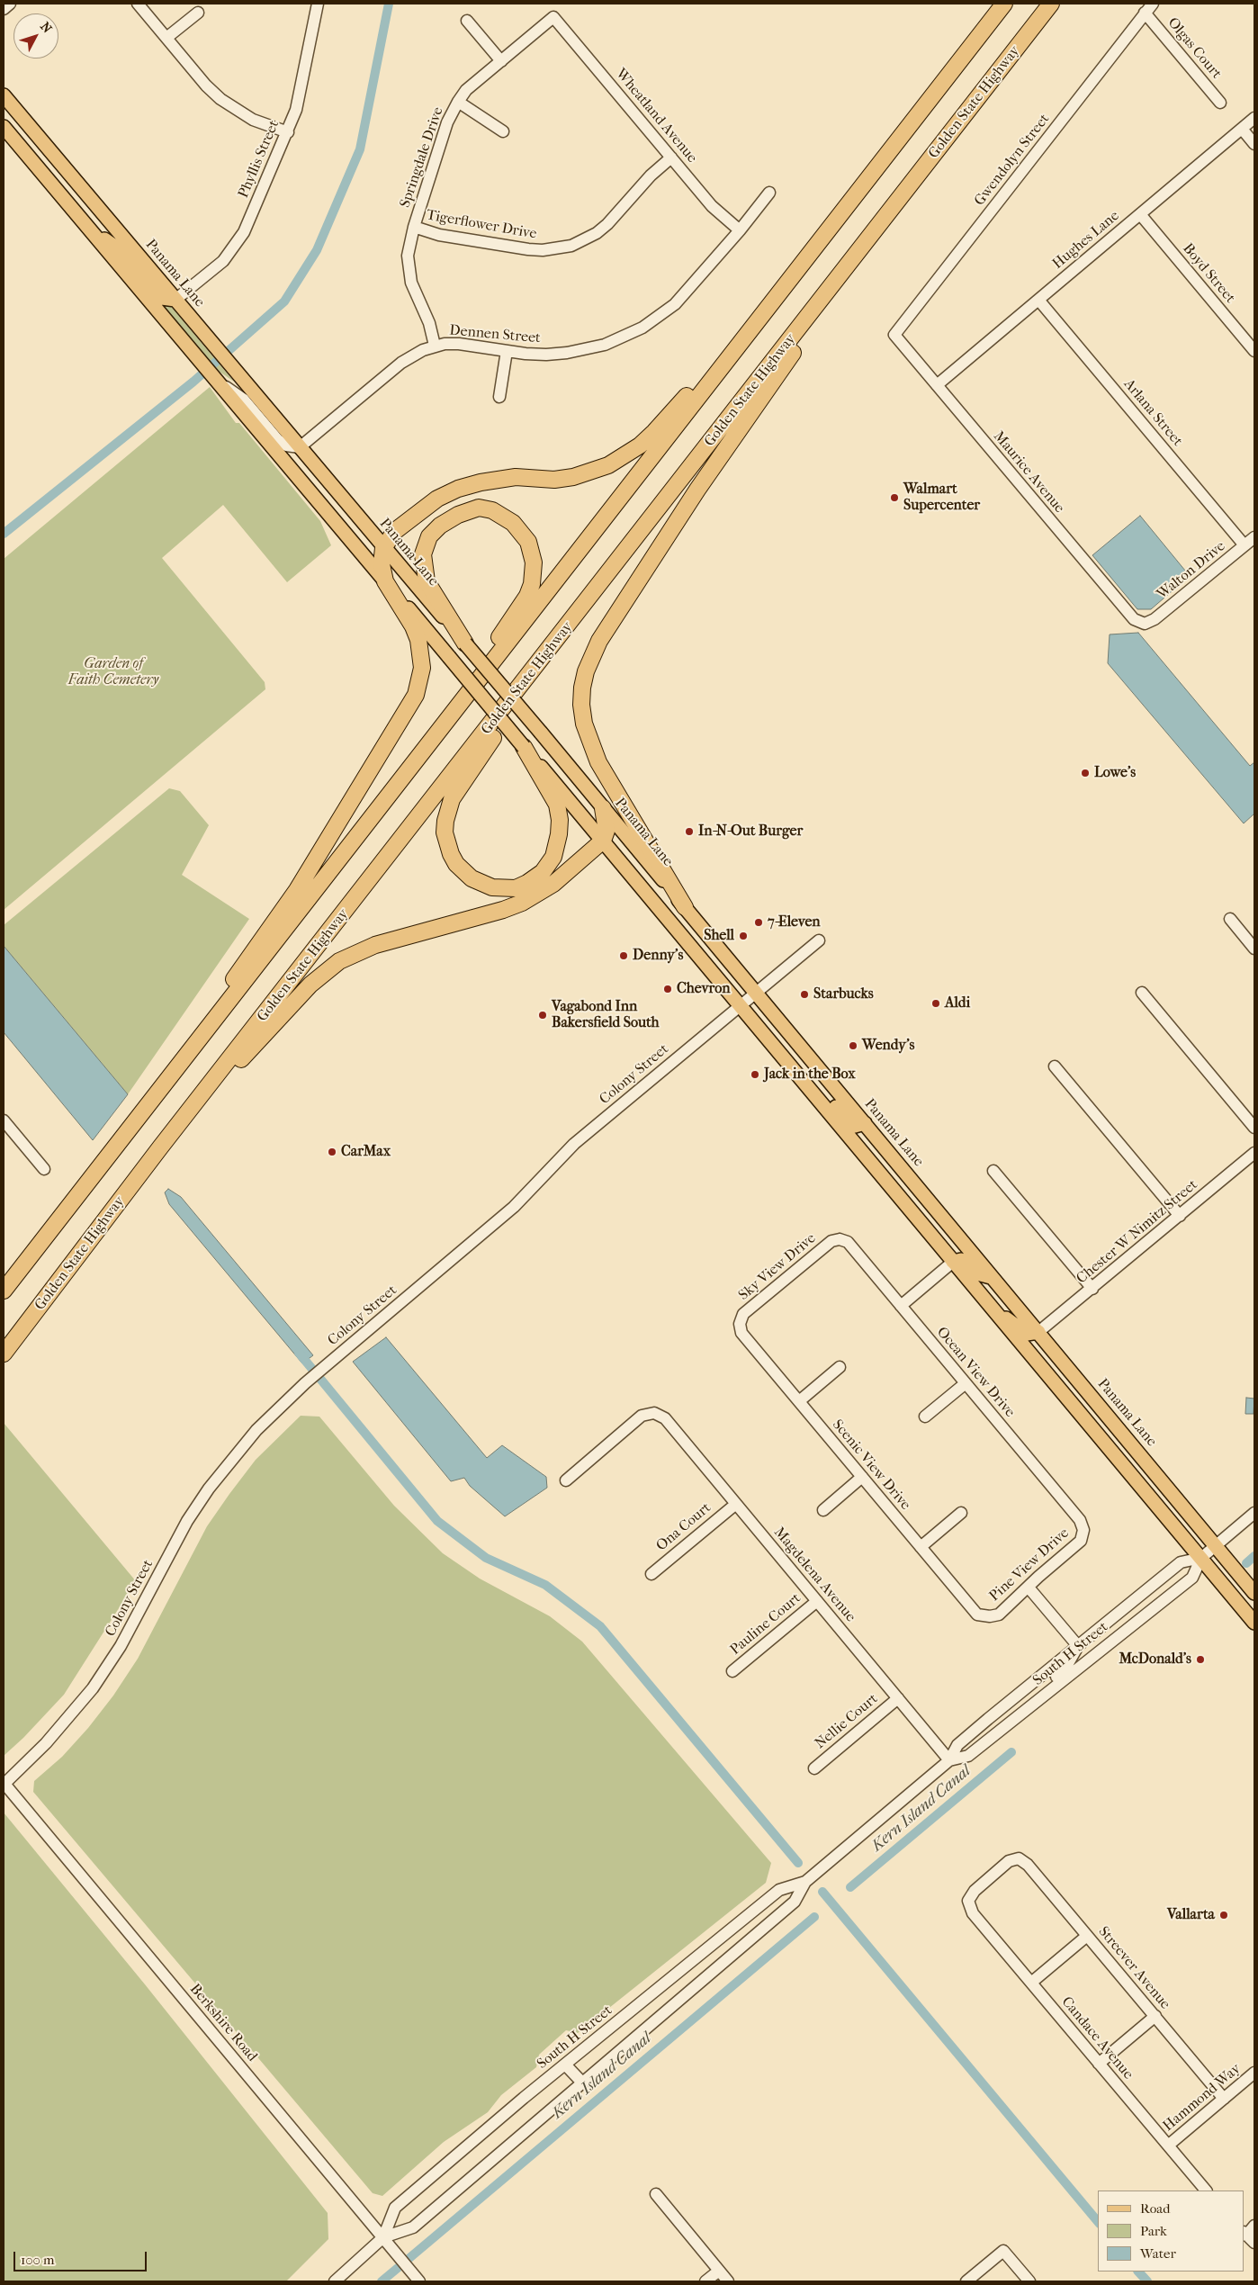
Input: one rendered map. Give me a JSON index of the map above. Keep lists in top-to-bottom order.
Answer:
{
  "streets": {
    "highway": ["Golden State Highway"],
    "main road": ["Panama Lane"],
    "street": [
      "Olgas Court",
      "Wheatland Avenue",
      "Springdale Drive",
      "Phyllis Street",
      "Gwendolyn Street",
      "Tigerflower Drive",
      "Hughes Lane",
      "Boyd Street",
      "Dennen Street",
      "Arlana Street",
      "Maurice Avenue",
      "Walton Drive",
      "Colony Street",
      "Chester W Nimitz Street",
      "Sky View Drive",
      "Ocean View Drive",
      "Scenic View Drive",
      "Ona Court",
      "Pine View Drive",
      "Magdelena Avenue",
      "Pauline Court",
      "South H Street",
      "Nellie Court",
      "Streever Avenue",
      "Berkshire Road",
      "Candace Avenue",
      "Hammond Way"
    ]
  },
  "crossings": [
    ["Olgas Court", "Gwendolyn Street"],
    ["Wheatland Avenue", "Springdale Drive"],
    ["Wheatland Avenue", "Tigerflower Drive"],
    ["Wheatland Avenue", "Dennen Street"],
    ["Springdale Drive", "Tigerflower Drive"],
    ["Springdale Drive", "Dennen Street"],
    ["Phyllis Street", "Panama Lane"],
    ["Gwendolyn Street", "Maurice Avenue"],
    ["Hughes Lane", "Boyd Street"],
    ["Hughes Lane", "Arlana Street"],
    ["Hughes Lane", "Maurice Avenue"],
    ["Panama Lane", "Dennen Street"],
    ["Panama Lane", "Colony Street"],
    ["Panama Lane", "Chester W Nimitz Street"],
    ["Panama Lane", "South H Street"],
    ["Arlana Street", "Walton Drive"],
    ["Maurice Avenue", "Walton Drive"],
    ["Colony Street", "Berkshire Road"],
    ["Sky View Drive", "Ocean View Drive"],
    ["Sky View Drive", "Scenic View Drive"],
    ["Ocean View Drive", "Pine View Drive"],
    ["Scenic View Drive", "Pine View Drive"],
    ["Ona Court", "Magdelena Avenue"],
    ["Magdelena Avenue", "Pauline Court"],
    ["Magdelena Avenue", "South H Street"],
    ["Magdelena Avenue", "Nellie Court"],
    ["South H Street", "Berkshire Road"],
    ["Streever Avenue", "Candace Avenue"],
    ["Streever Avenue", "Hammond Way"],
    ["Candace Avenue", "Hammond Way"]
  ],
  "water": ["Kern Island Canal"],
  "parks": ["Garden of Faith Cemetery"],
  "places": [
    "Walmart Supercenter",
    "Lowe's",
    "In-N-Out Burger",
    "7-Eleven",
    "Shell",
    "Denny's",
    "Chevron",
    "Starbucks",
    "Aldi",
    "Vagabond Inn Bakersfield South",
    "Wendy's",
    "Jack in the Box",
    "CarMax",
    "McDonald's",
    "Vallarta"
  ],
  "legend": ["Road", "Park", "Water"],
  "scale_bar": "100 m",
  "north": "top right"
}
